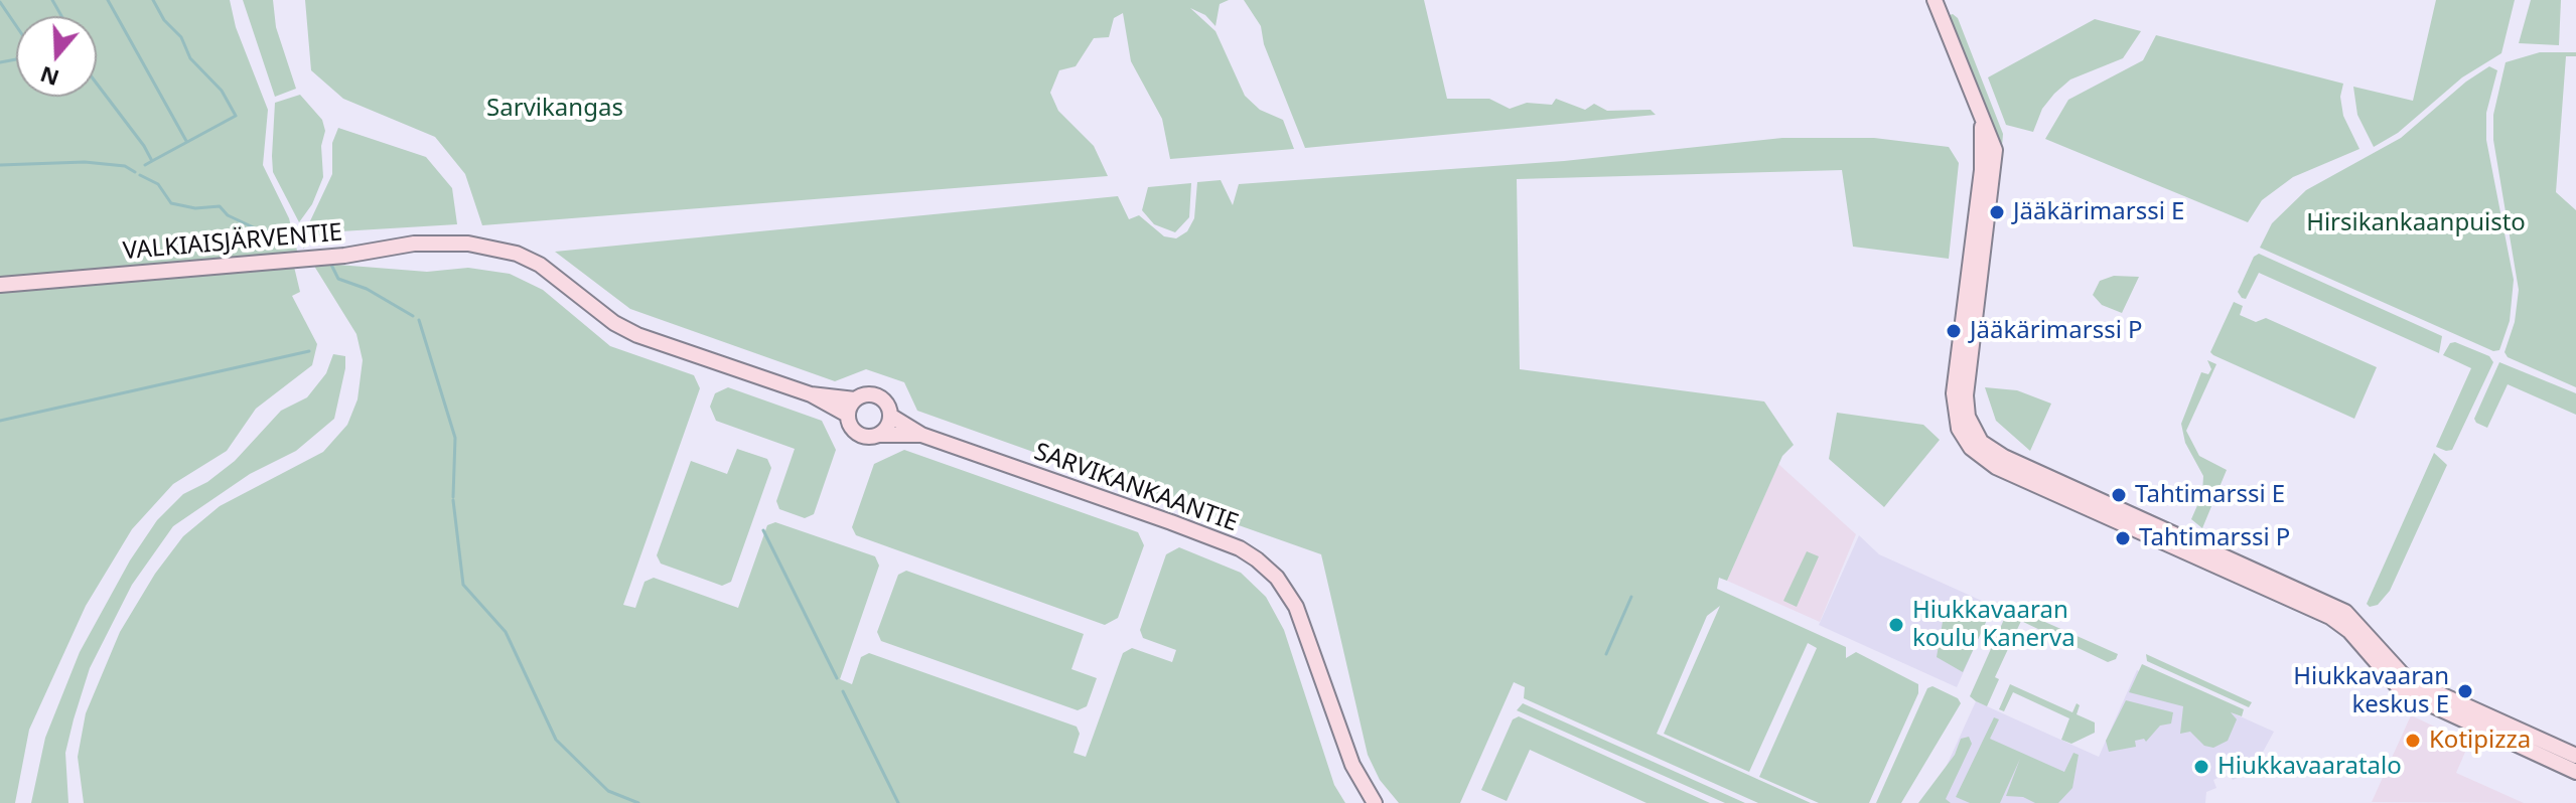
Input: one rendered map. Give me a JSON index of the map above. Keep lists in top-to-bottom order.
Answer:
{
  "streets": {
    "street": ["VALKIAISJÄRVENTIE", "SARVIKANKAANTIE"]
  },
  "crossings": [
    ["VALKIAISJÄRVENTIE", "SARVIKANKAANTIE"]
  ],
  "parks": ["Sarvikangas", "Hirsikankaanpuisto"],
  "places": [
    "Jääkärimarssi E",
    "Jääkärimarssi P",
    "Tahtimarssi E",
    "Tahtimarssi P",
    "Hiukkavaaran koulu Kanerva",
    "Hiukkavaaran keskus E",
    "Kotipizza",
    "Hiukkavaaratalo"
  ],
  "north": "bottom"
}
